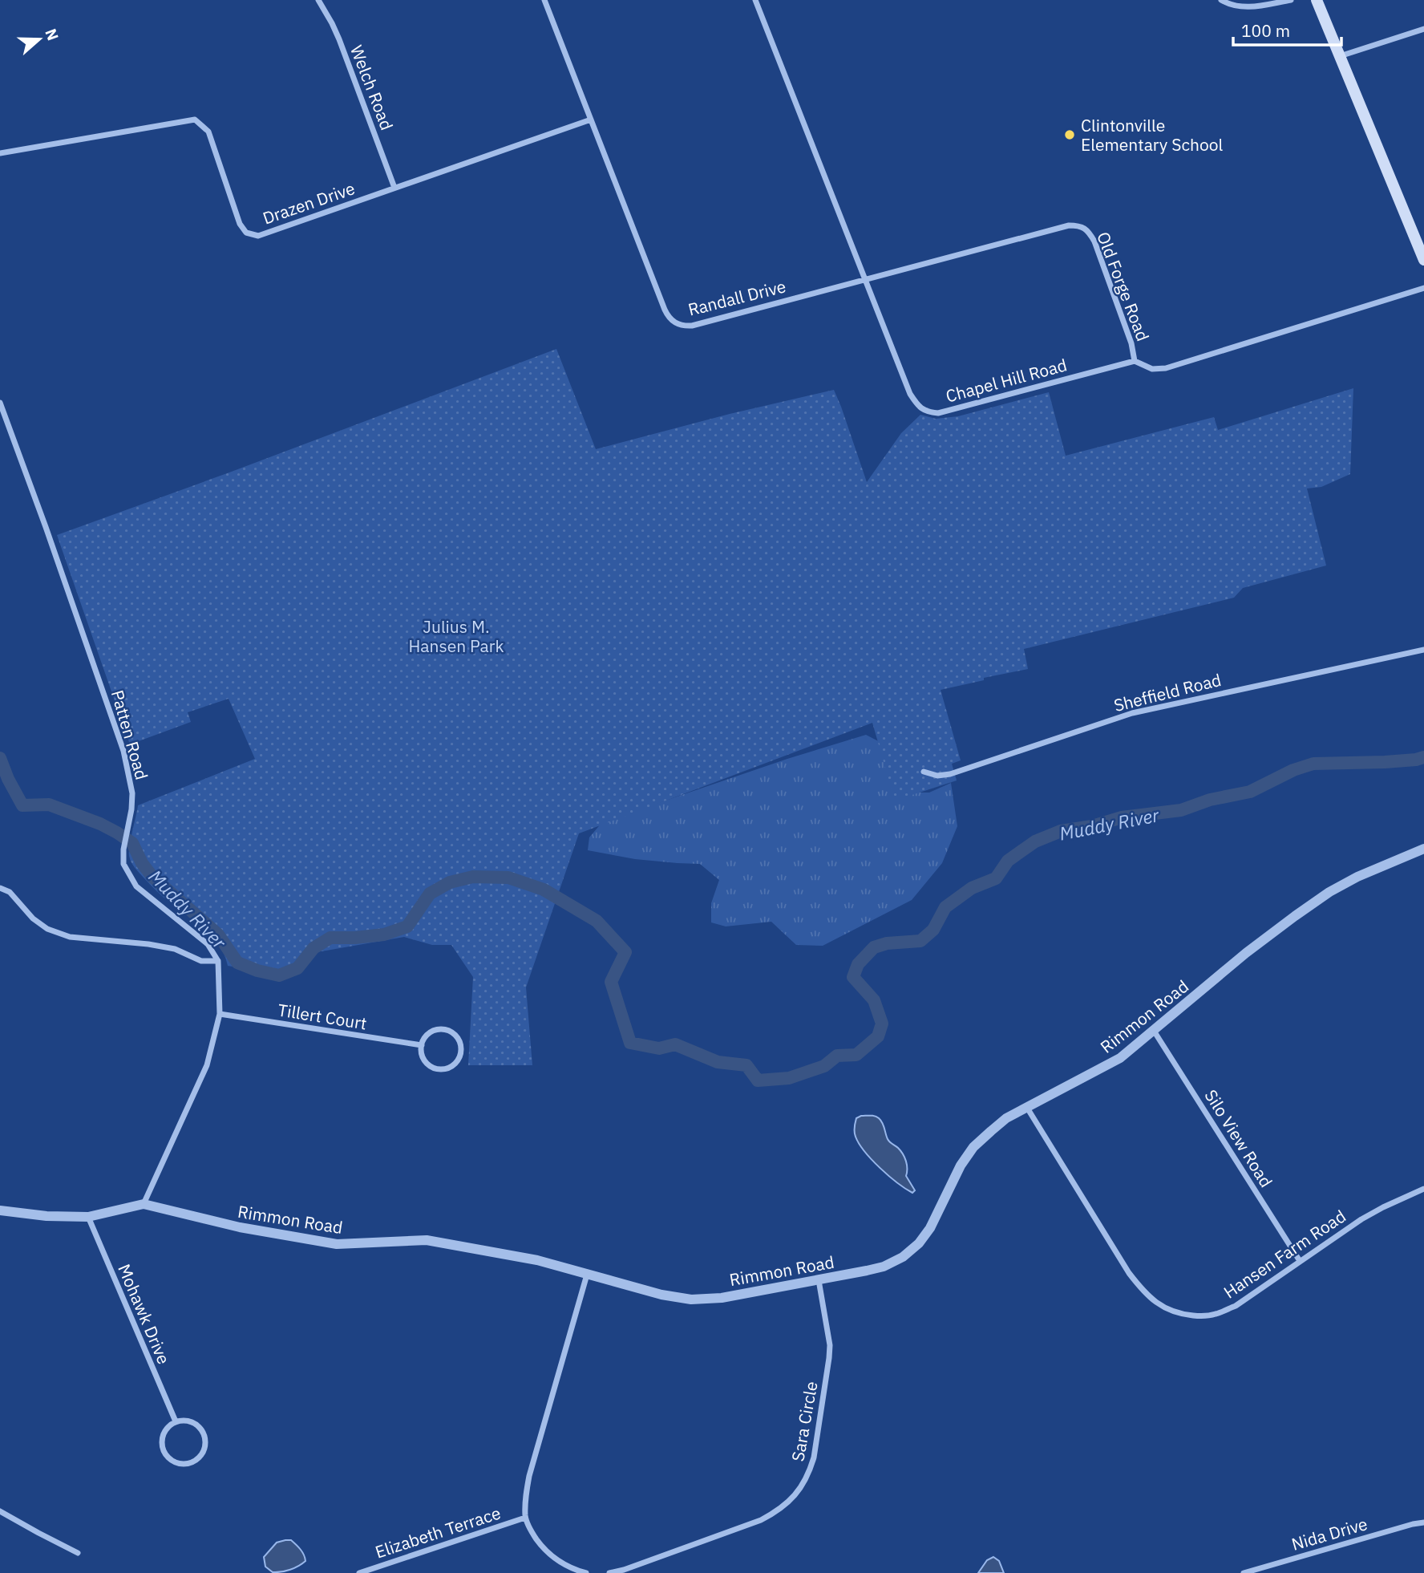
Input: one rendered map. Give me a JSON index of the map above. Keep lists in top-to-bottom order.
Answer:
{
  "streets": {
    "street": [
      "Welch Road",
      "Drazen Drive",
      "Old Forge Road",
      "Randall Drive",
      "Chapel Hill Road",
      "Sheffield Road",
      "Patten Road",
      "Tillert Court",
      "Rimmon Road",
      "Silo View Road",
      "Hansen Farm Road",
      "Mohawk Drive",
      "Sara Circle",
      "Elizabeth Terrace",
      "Nida Drive"
    ]
  },
  "crossings": [
    ["Welch Road", "Drazen Drive"],
    ["Drazen Drive", "Randall Drive"],
    ["Old Forge Road", "Randall Drive"],
    ["Old Forge Road", "Chapel Hill Road"],
    ["Randall Drive", "Chapel Hill Road"],
    ["Rimmon Road", "Silo View Road"],
    ["Rimmon Road", "Hansen Farm Road"],
    ["Rimmon Road", "Mohawk Drive"],
    ["Rimmon Road", "Sara Circle"],
    ["Silo View Road", "Hansen Farm Road"]
  ],
  "water": ["Muddy River"],
  "parks": ["Julius M. Hansen Park"],
  "places": ["Clintonville Elementary School"],
  "scale_bar": "100 m",
  "north": "right"
}
